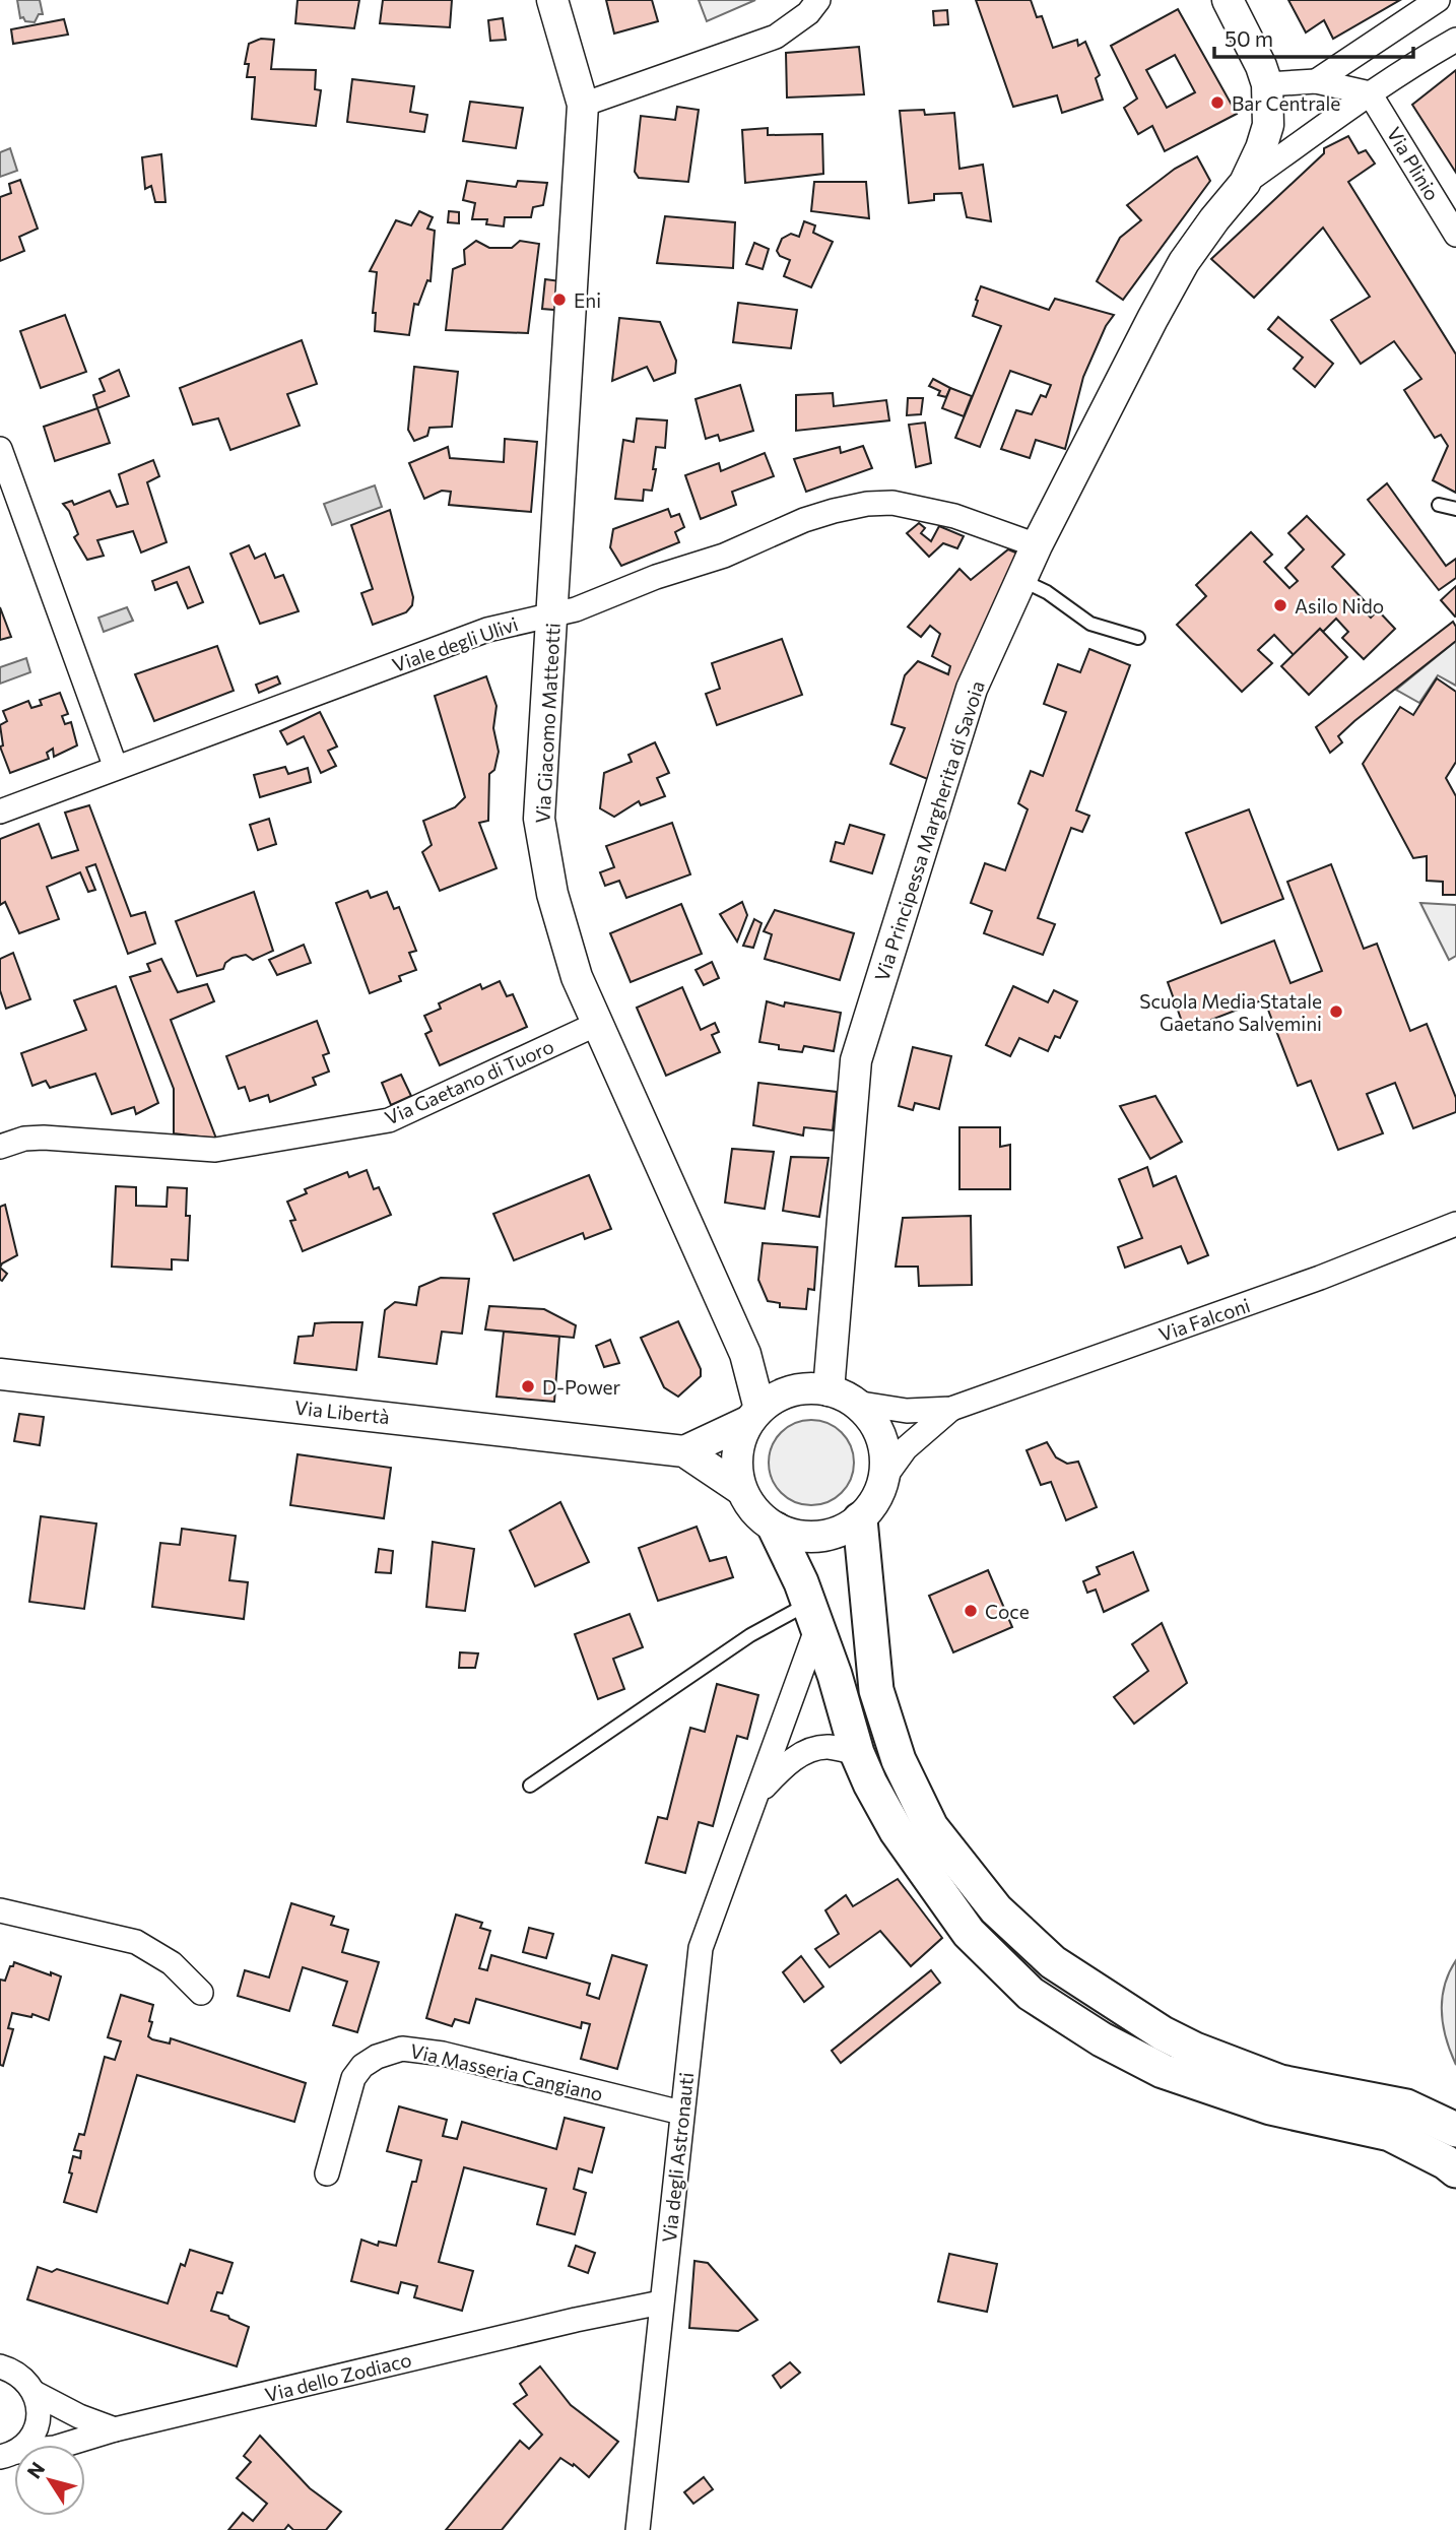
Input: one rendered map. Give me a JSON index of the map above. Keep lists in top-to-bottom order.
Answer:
{
  "streets": {
    "street": [
      "Via Plinio",
      "Viale degli Ulivi",
      "Via Giacomo Matteotti",
      "Via Principessa Margherita di Savoia",
      "Via Gaetano di Tuoro",
      "Via Falconi",
      "Via Libertà",
      "Via Masseria Cangiano",
      "Via degli Astronauti",
      "Via dello Zodiaco"
    ]
  },
  "crossings": [
    ["Viale degli Ulivi", "Via Giacomo Matteotti"],
    ["Viale degli Ulivi", "Via Principessa Margherita di Savoia"],
    ["Via Giacomo Matteotti", "Via Principessa Margherita di Savoia"],
    ["Via Giacomo Matteotti", "Via Gaetano di Tuoro"],
    ["Via Giacomo Matteotti", "Via Falconi"],
    ["Via Giacomo Matteotti", "Via Libertà"],
    ["Via Principessa Margherita di Savoia", "Via Falconi"],
    ["Via Principessa Margherita di Savoia", "Via Libertà"],
    ["Via Falconi", "Via Libertà"],
    ["Via Masseria Cangiano", "Via degli Astronauti"],
    ["Via degli Astronauti", "Via dello Zodiaco"]
  ],
  "places": [
    "Bar Centrale",
    "Eni",
    "Asilo Nido",
    "Scuola Media Statale Gaetano Salvemini",
    "D-Power",
    "Coce"
  ],
  "scale_bar": "50 m",
  "north": "top left"
}
